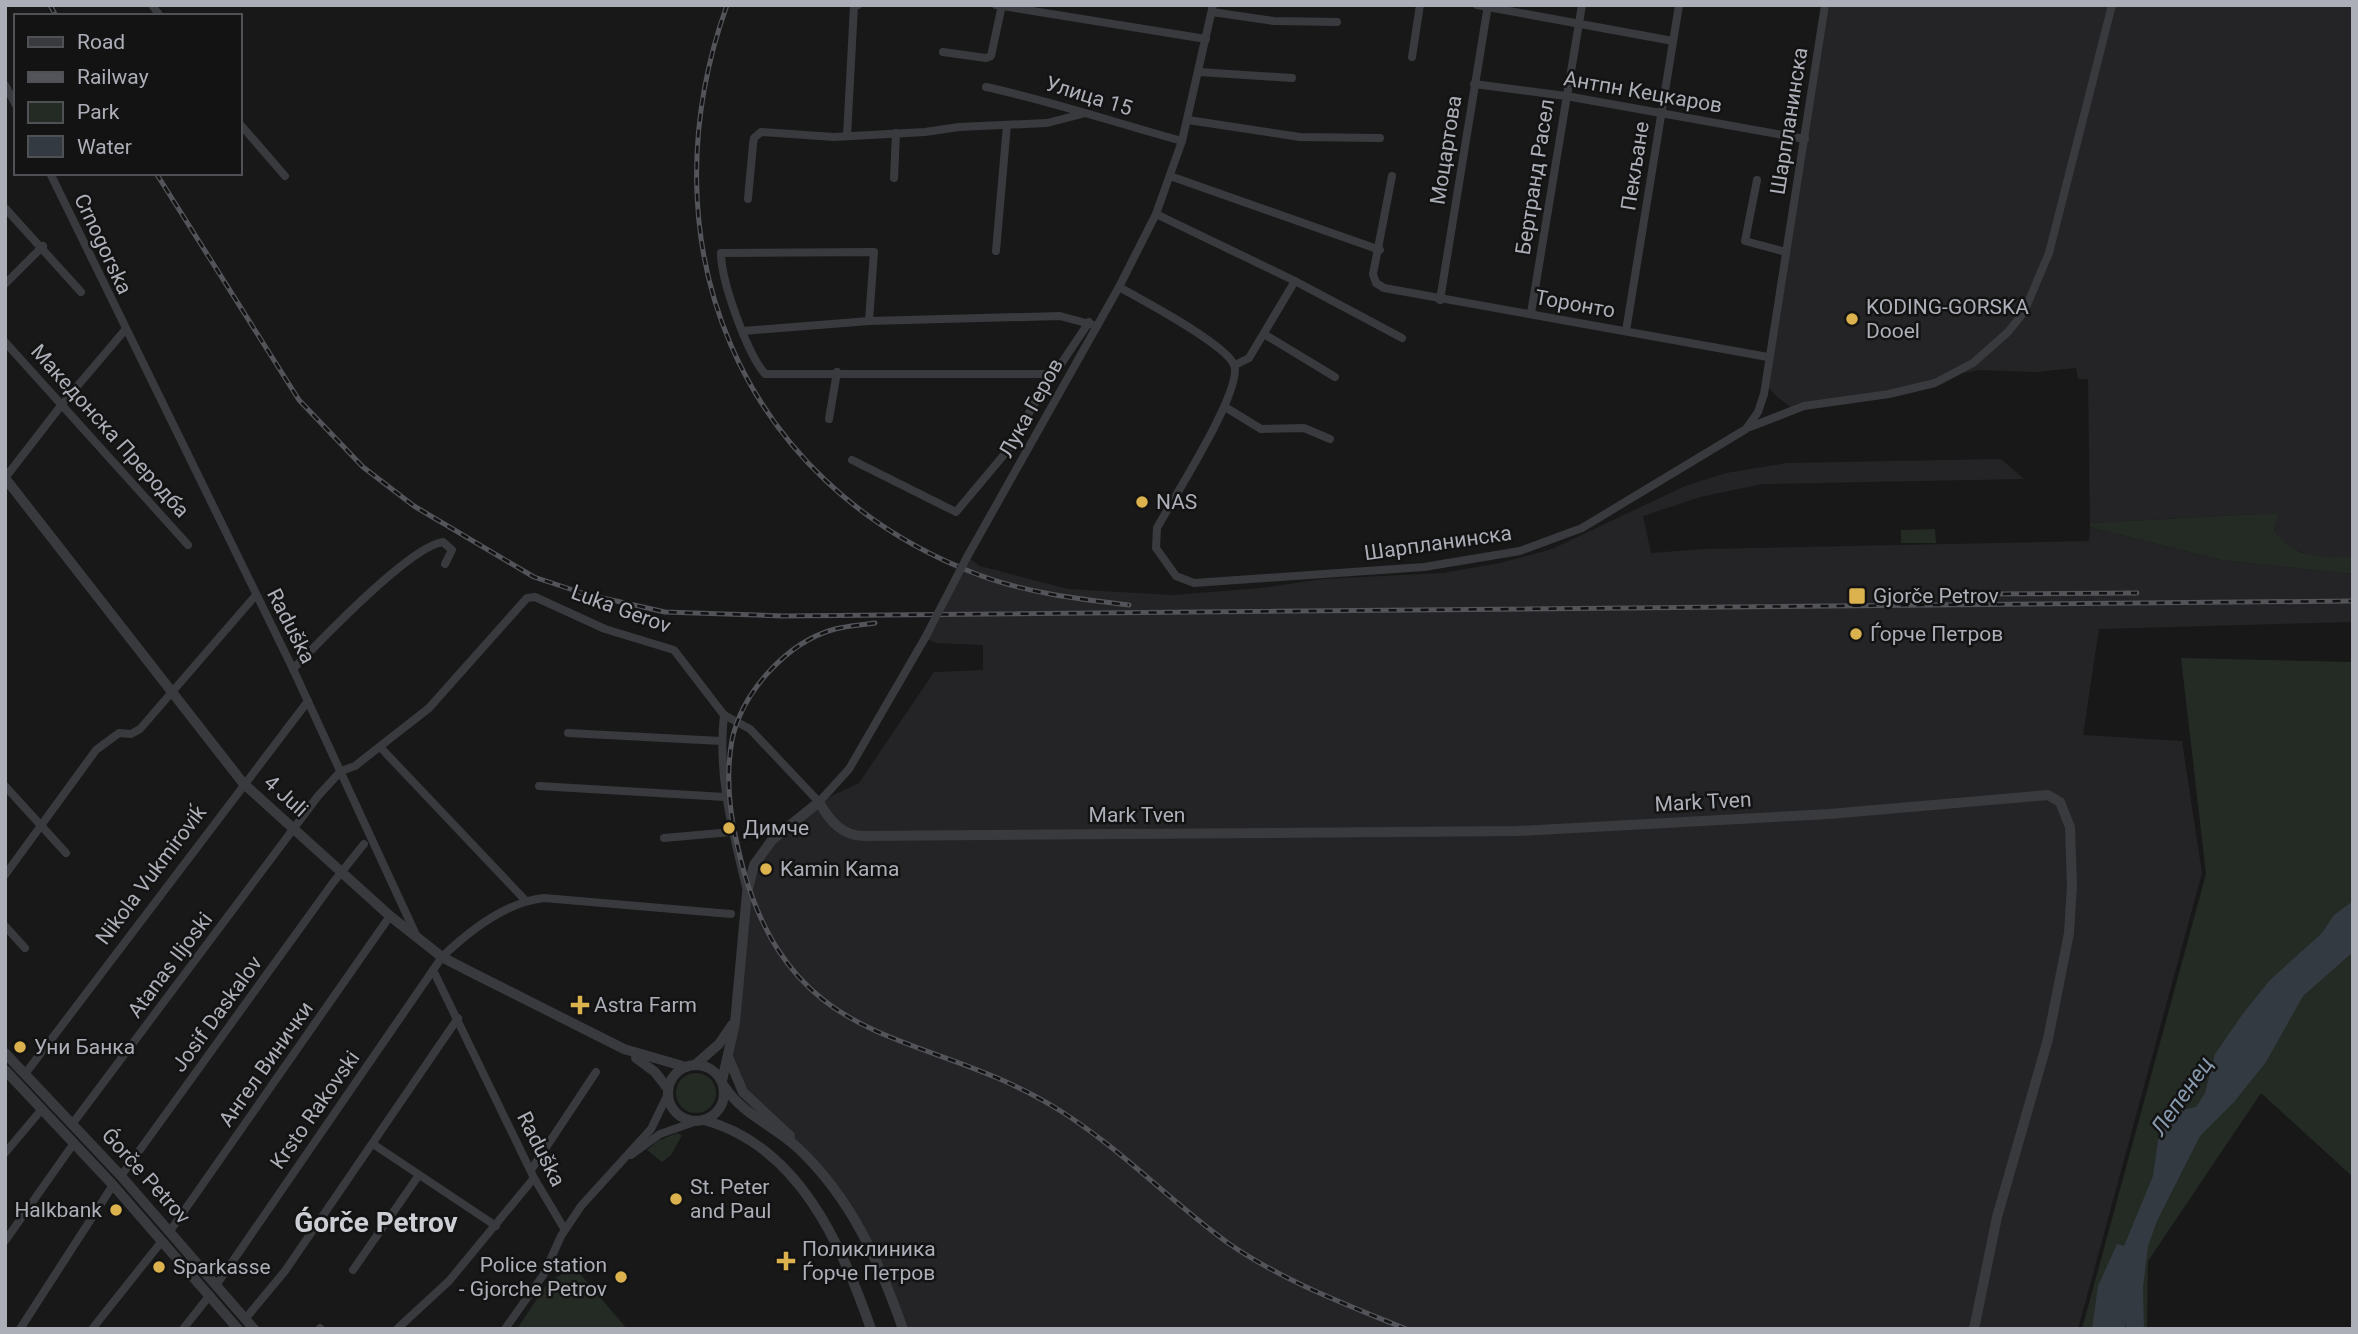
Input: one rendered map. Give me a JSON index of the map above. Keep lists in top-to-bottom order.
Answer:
{
  "streets": {
    "street": [
      "Антпн Кецкаров",
      "Улица 15",
      "Шарпланинска",
      "Моцартова",
      "Пекљане",
      "Бертранд Расел",
      "Crnogorska",
      "Торонто",
      "Лука Геров",
      "Македонска Преродба",
      "Luka Gerov",
      "Raduška",
      "4 Juli",
      "Mark Tven",
      "Nikola Vukmiroviḱ",
      "Atanas Iljoski",
      "Josif Daskalov",
      "Ангел Винички",
      "Krsto Rakovski",
      "Ǵorče Petrov"
    ]
  },
  "crossings": [
    ["Антпн Кецкаров", "Шарпланинска"],
    ["Антпн Кецкаров", "Моцартова"],
    ["Антпн Кецкаров", "Пекљане"],
    ["Антпн Кецкаров", "Бертранд Расел"],
    ["Улица 15", "Лука Геров"],
    ["Шарпланинска", "Торонто"],
    ["Моцартова", "Торонто"],
    ["Пекљане", "Торонто"],
    ["Бертранд Расел", "Торонто"],
    ["Crnogorska", "Raduška"],
    ["Лука Геров", "Luka Gerov"],
    ["Лука Геров", "Mark Tven"],
    ["Luka Gerov", "Mark Tven"],
    ["Raduška", "4 Juli"],
    ["Raduška", "Nikola Vukmiroviḱ"],
    ["Raduška", "Atanas Iljoski"],
    ["Raduška", "Krsto Rakovski"],
    ["4 Juli", "Nikola Vukmiroviḱ"],
    ["4 Juli", "Atanas Iljoski"],
    ["4 Juli", "Josif Daskalov"],
    ["4 Juli", "Ангел Винички"],
    ["4 Juli", "Krsto Rakovski"],
    ["Nikola Vukmiroviḱ", "Ǵorče Petrov"],
    ["Atanas Iljoski", "Ǵorče Petrov"],
    ["Josif Daskalov", "Ǵorče Petrov"],
    ["Ангел Винички", "Ǵorče Petrov"],
    ["Krsto Rakovski", "Ǵorče Petrov"]
  ],
  "districts": ["Ǵorče Petrov"],
  "water": ["Лепенец"],
  "places": {
    "other": [
      "KODING-GORSKA Dooel",
      "NAS",
      "Ѓорче Петров",
      "Димче",
      "Kamin Kama",
      "Уни Банка",
      "St. Peter and Paul",
      "Halkbank",
      "Sparkasse",
      "Police station - Gjorche Petrov"
    ],
    "transit": ["Gjorče Petrov"],
    "health": ["Astra Farm", "Поликлиника Ѓорче Петров"]
  },
  "legend": [
    "Road",
    "Railway",
    "Park",
    "Water"
  ]
}
